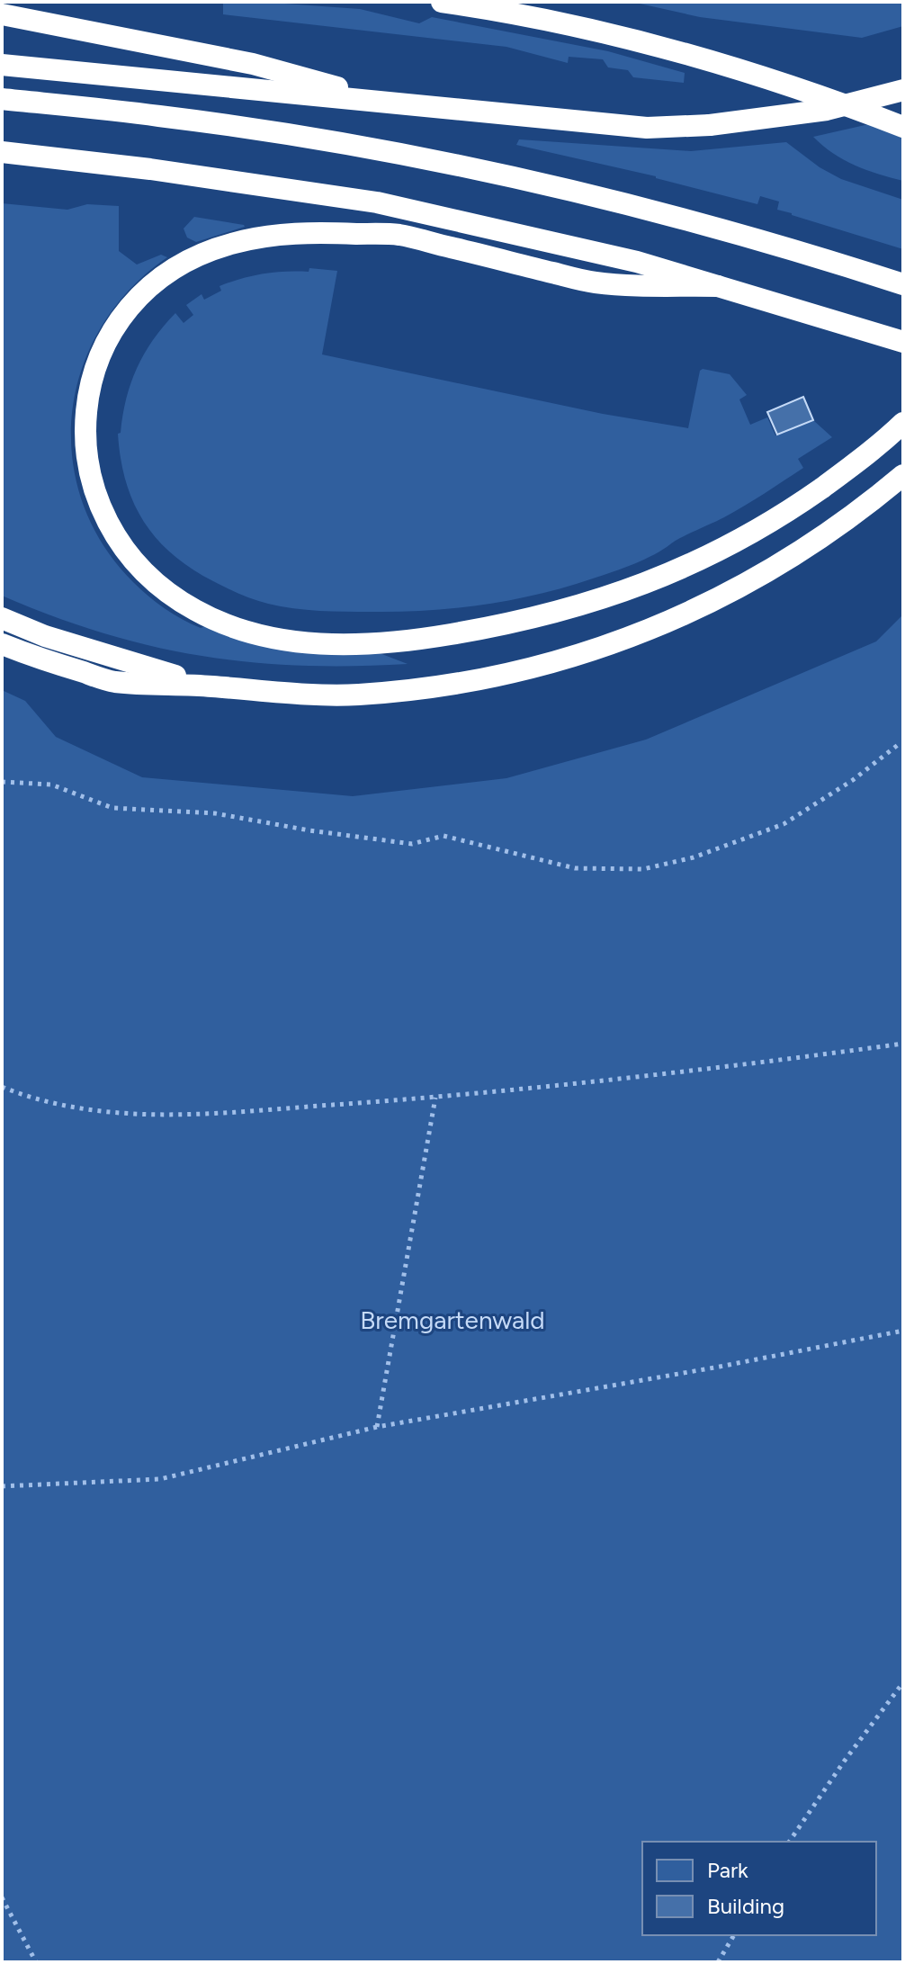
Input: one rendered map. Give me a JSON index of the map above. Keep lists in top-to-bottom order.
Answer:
{
  "parks": ["Bremgartenwald"],
  "legend": ["Park", "Building"]
}
